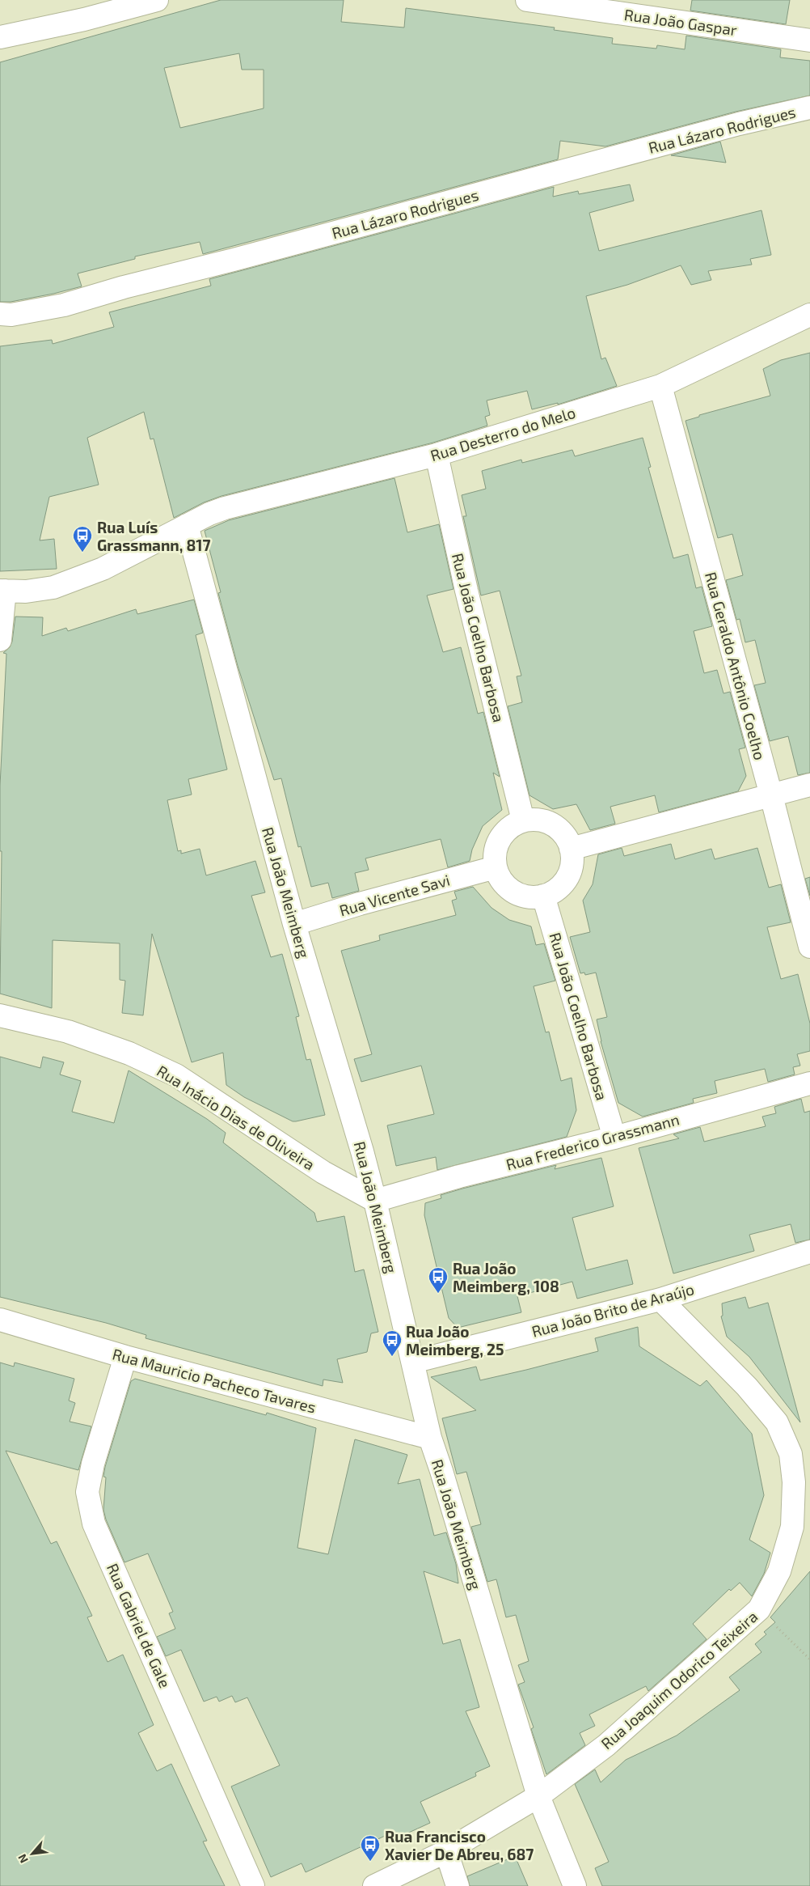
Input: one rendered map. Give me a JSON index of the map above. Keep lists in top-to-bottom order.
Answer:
{
  "streets": {
    "street": [
      "Rua João Gaspar",
      "Rua Lázaro Rodrigues",
      "Rua Desterro do Melo",
      "Rua João Coelho Barbosa",
      "Rua Geraldo Antônio Coelho",
      "Rua João Meimberg",
      "Rua Vicente Savi",
      "Rua Inácio Dias de Oliveira",
      "Rua Frederico Grassmann",
      "Rua João Brito de Araújo",
      "Rua Mauricio Pacheco Tavares",
      "Rua Gabriel de Gale",
      "Rua Joaquim Odorico Teixeira"
    ]
  },
  "crossings": [
    ["Rua Desterro do Melo", "Rua João Coelho Barbosa"],
    ["Rua Desterro do Melo", "Rua Geraldo Antônio Coelho"],
    ["Rua Desterro do Melo", "Rua João Meimberg"],
    ["Rua João Coelho Barbosa", "Rua Vicente Savi"],
    ["Rua João Coelho Barbosa", "Rua Frederico Grassmann"],
    ["Rua João Meimberg", "Rua Vicente Savi"],
    ["Rua João Meimberg", "Rua Inácio Dias de Oliveira"],
    ["Rua João Meimberg", "Rua Frederico Grassmann"],
    ["Rua João Meimberg", "Rua João Brito de Araújo"],
    ["Rua João Meimberg", "Rua Mauricio Pacheco Tavares"],
    ["Rua João Meimberg", "Rua Joaquim Odorico Teixeira"],
    ["Rua Inácio Dias de Oliveira", "Rua Frederico Grassmann"],
    ["Rua João Brito de Araújo", "Rua Joaquim Odorico Teixeira"],
    ["Rua Mauricio Pacheco Tavares", "Rua Gabriel de Gale"]
  ],
  "places": {
    "bus stop": [
      "Rua Luís Grassmann, 817",
      "Rua João Meimberg, 108",
      "Rua João Meimberg, 25",
      "Rua Francisco Xavier De Abreu, 687"
    ]
  },
  "north": "bottom left"
}
